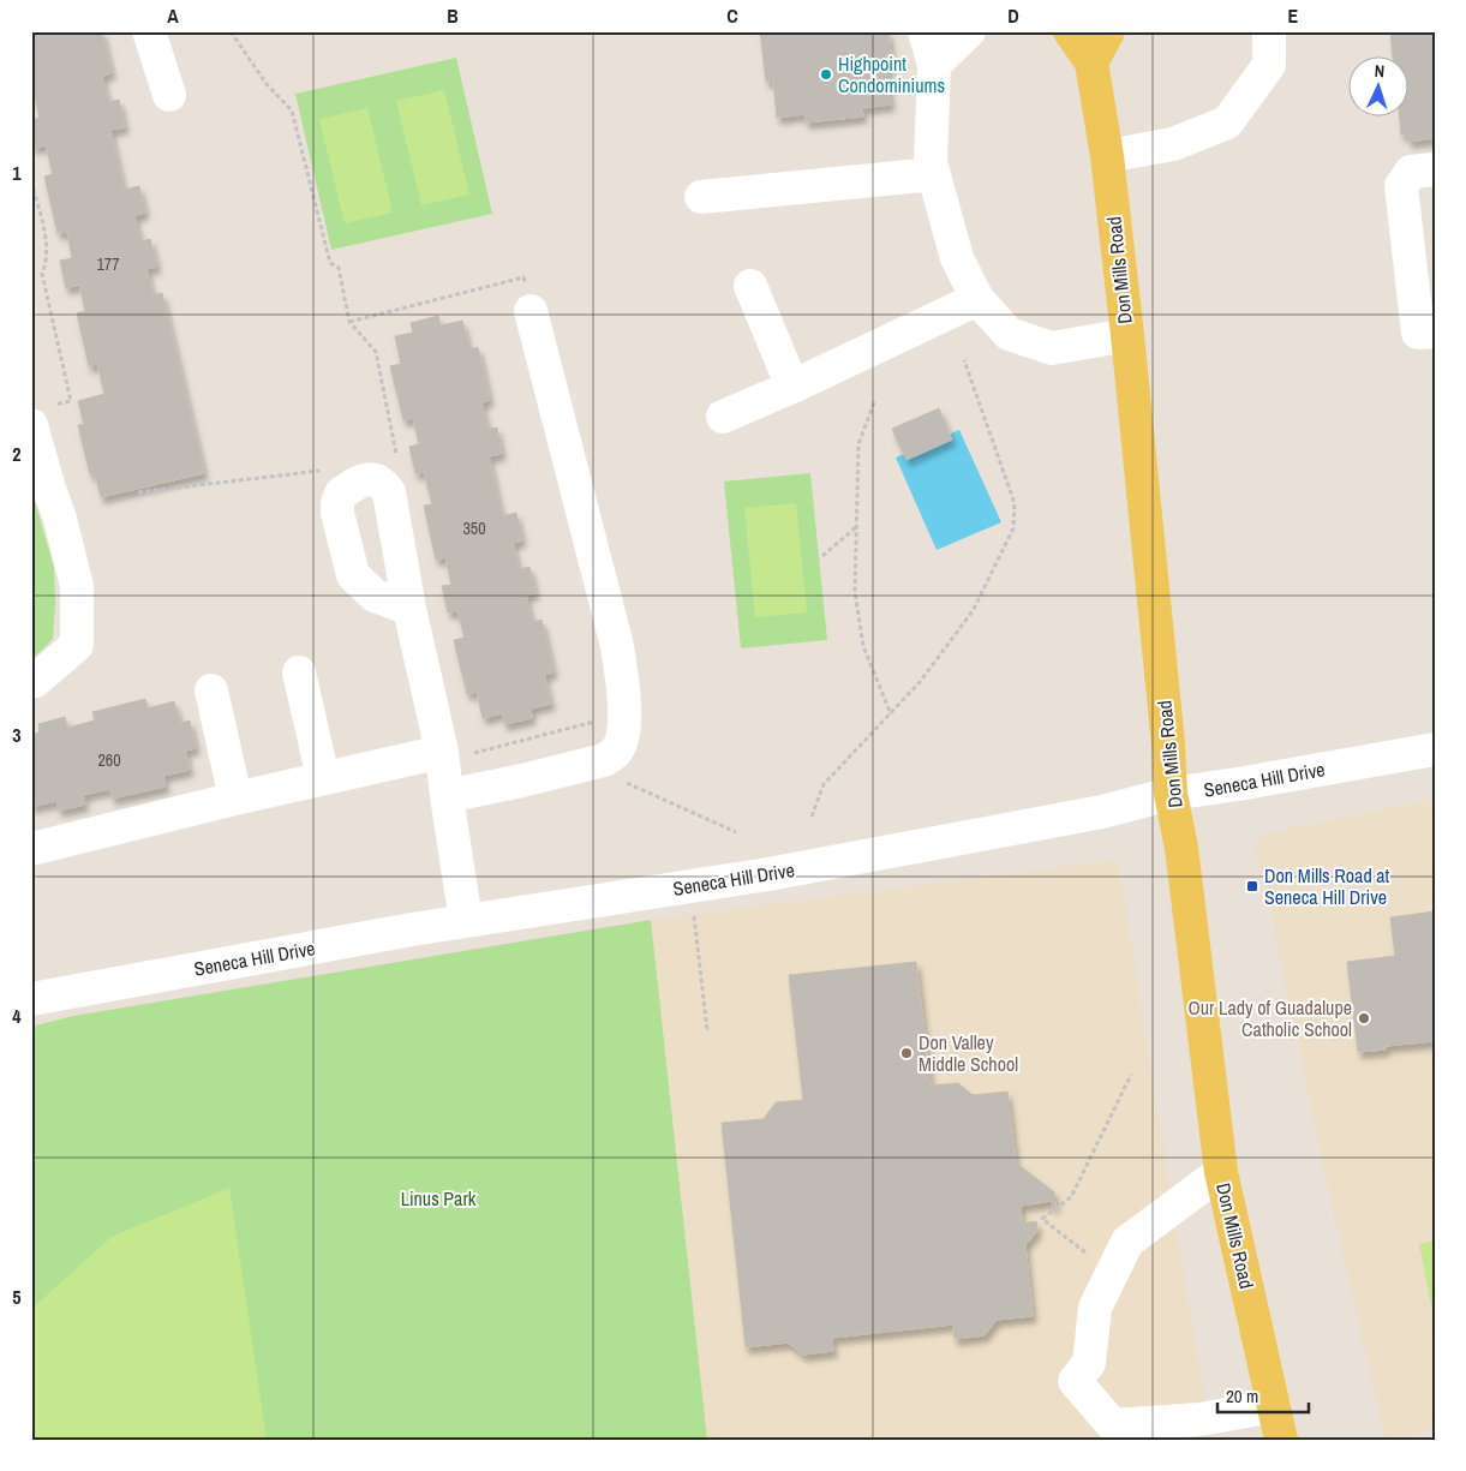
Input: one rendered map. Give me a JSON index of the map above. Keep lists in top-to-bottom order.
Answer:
{
  "streets": {
    "main road": ["Don Mills Road"],
    "street": ["Seneca Hill Drive"]
  },
  "crossings": [
    ["Don Mills Road", "Seneca Hill Drive"]
  ],
  "parks": ["Linus Park"],
  "places": {
    "other": ["Highpoint Condominiums", "Our Lady of Guadalupe Catholic School", "Don Valley Middle School"],
    "transit": ["Don Mills Road at Seneca Hill Drive"]
  },
  "house_numbers": ["177", "350", "260"],
  "scale_bar": "20 m",
  "north": "top",
  "grid": {
    "columns": [
      "A",
      "B",
      "C",
      "D",
      "E"
    ],
    "rows": [
      "1",
      "2",
      "3",
      "4",
      "5"
    ]
  }
}
